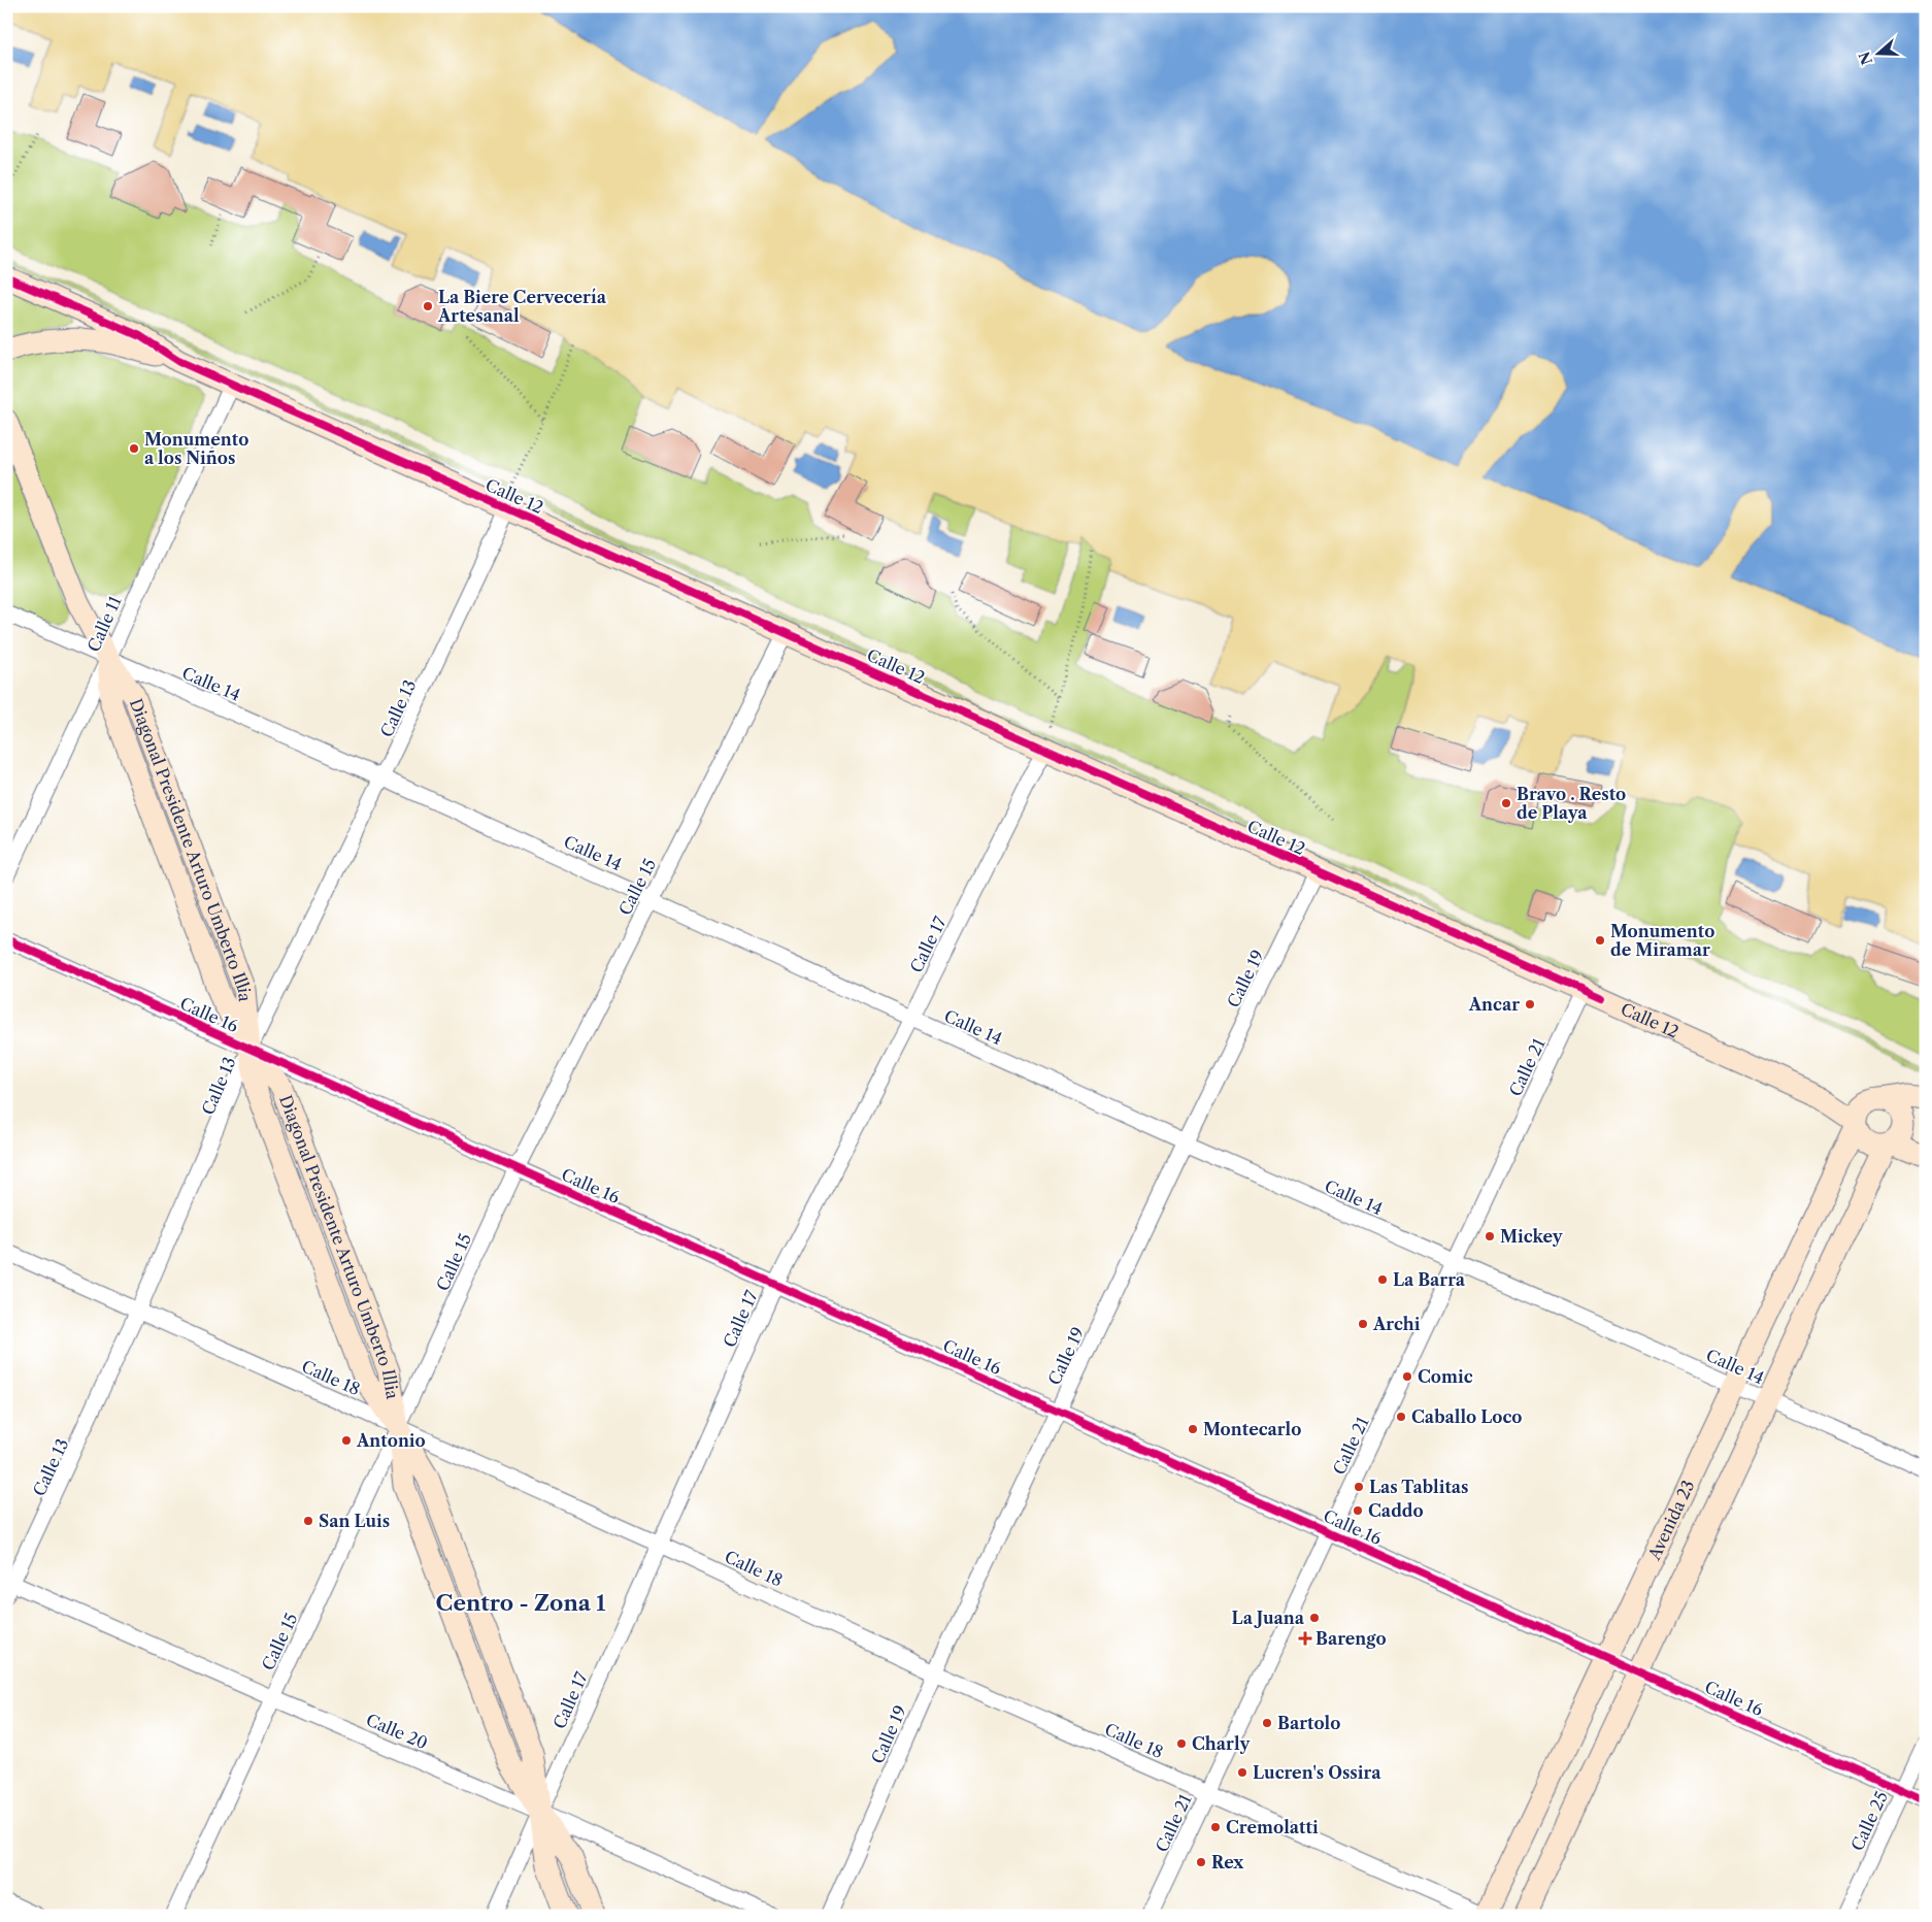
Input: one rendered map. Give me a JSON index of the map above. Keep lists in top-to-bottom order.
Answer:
{
  "streets": {
    "main road": ["Calle 12", "Diagonal Presidente Arturo Umberto Illia", "Avenida 23"],
    "street": [
      "Calle 11",
      "Calle 14",
      "Calle 13",
      "Calle 15",
      "Calle 17",
      "Calle 19",
      "Calle 16",
      "Calle 21",
      "Calle 18",
      "Calle 20",
      "Calle 25"
    ]
  },
  "crossings": [
    ["Calle 12", "Calle 11"],
    ["Calle 12", "Calle 13"],
    ["Calle 12", "Calle 15"],
    ["Calle 12", "Calle 17"],
    ["Calle 12", "Calle 19"],
    ["Calle 12", "Calle 21"],
    ["Calle 12", "Avenida 23"],
    ["Calle 11", "Calle 14"],
    ["Calle 11", "Diagonal Presidente Arturo Umberto Illia"],
    ["Calle 14", "Calle 13"],
    ["Calle 14", "Diagonal Presidente Arturo Umberto Illia"],
    ["Calle 14", "Calle 15"],
    ["Calle 14", "Calle 17"],
    ["Calle 14", "Calle 19"],
    ["Calle 14", "Calle 21"],
    ["Calle 14", "Avenida 23"],
    ["Calle 13", "Diagonal Presidente Arturo Umberto Illia"],
    ["Calle 13", "Calle 16"],
    ["Calle 13", "Calle 18"],
    ["Calle 13", "Calle 20"],
    ["Diagonal Presidente Arturo Umberto Illia", "Calle 15"],
    ["Diagonal Presidente Arturo Umberto Illia", "Calle 17"],
    ["Diagonal Presidente Arturo Umberto Illia", "Calle 16"],
    ["Diagonal Presidente Arturo Umberto Illia", "Calle 18"],
    ["Diagonal Presidente Arturo Umberto Illia", "Calle 20"],
    ["Calle 15", "Calle 16"],
    ["Calle 15", "Calle 18"],
    ["Calle 15", "Calle 20"],
    ["Calle 17", "Calle 16"],
    ["Calle 17", "Calle 18"],
    ["Calle 17", "Calle 20"],
    ["Calle 19", "Calle 16"],
    ["Calle 19", "Calle 18"],
    ["Calle 16", "Calle 21"],
    ["Calle 16", "Avenida 23"],
    ["Calle 16", "Calle 25"],
    ["Calle 21", "Calle 18"],
    ["Calle 18", "Avenida 23"]
  ],
  "districts": ["Centro - Zona 1"],
  "places": {
    "other": [
      "La Biere Cervecería Artesanal",
      "Monumento a los Niños",
      "Bravo . Resto de Playa",
      "Monumento de Miramar",
      "Ancar",
      "Mickey",
      "La Barra",
      "Archi",
      "Comic",
      "Caballo Loco",
      "Montecarlo",
      "Antonio",
      "Las Tablitas",
      "Caddo",
      "San Luis",
      "La Juana",
      "Bartolo",
      "Charly",
      "Lucren's Ossira",
      "Cremolatti",
      "Rex"
    ],
    "health": ["Barengo"]
  },
  "north": "left"
}
